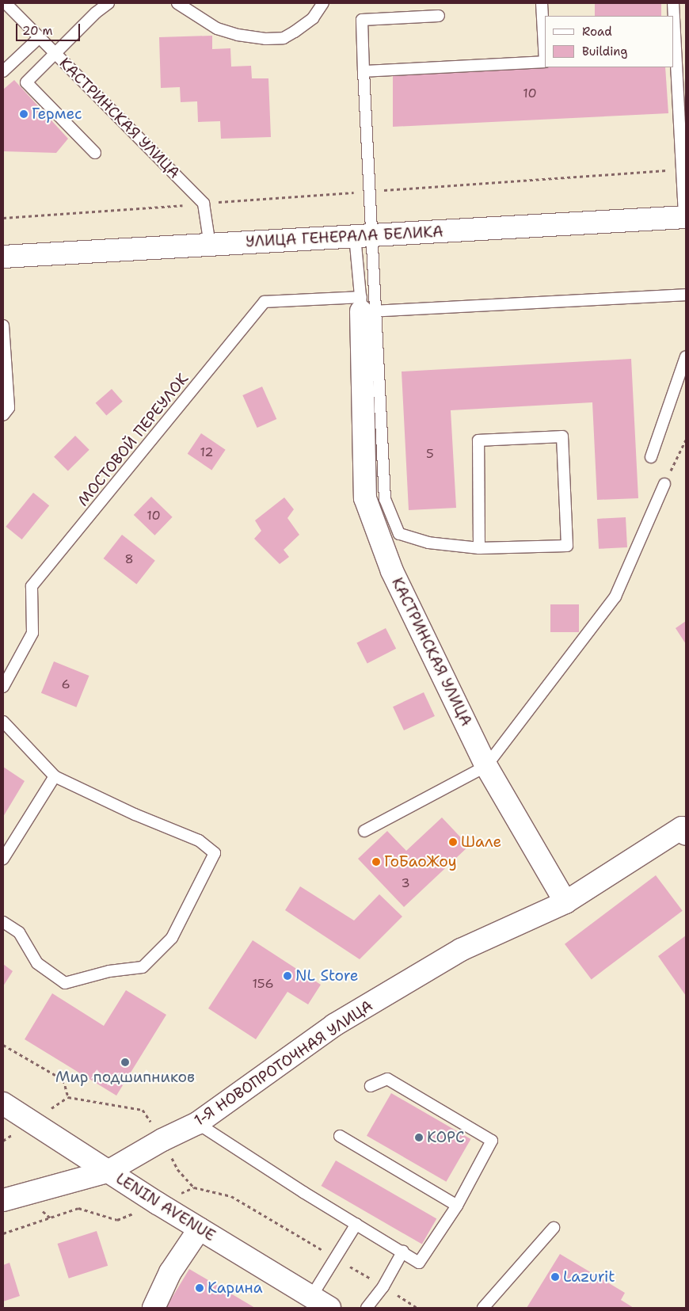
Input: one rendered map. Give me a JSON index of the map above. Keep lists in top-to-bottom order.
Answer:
{
  "streets": {
    "street": [
      "КАСТРИНСКАЯ УЛИЦА",
      "УЛИЦА ГЕНЕРАЛА БЕЛИКА",
      "1-Я НОВОПРОТОЧНАЯ УЛИЦА",
      "LENIN AVENUE"
    ],
    "lane": ["МОСТОВОЙ ПЕРЕУЛОК"]
  },
  "crossings": [
    ["КАСТРИНСКАЯ УЛИЦА", "УЛИЦА ГЕНЕРАЛА БЕЛИКА"],
    ["КАСТРИНСКАЯ УЛИЦА", "МОСТОВОЙ ПЕРЕУЛОК"],
    ["КАСТРИНСКАЯ УЛИЦА", "1-Я НОВОПРОТОЧНАЯ УЛИЦА"],
    ["1-Я НОВОПРОТОЧНАЯ УЛИЦА", "LENIN AVENUE"]
  ],
  "places": [
    "Гермес",
    "Шале",
    "ГоБаоЖоу",
    "NL Store",
    "Мир подшипников",
    "КОРС",
    "Lazurit",
    "Карина"
  ],
  "house_numbers": [
    "10",
    "12",
    "5",
    "10",
    "8",
    "6",
    "3",
    "156"
  ],
  "legend": ["Road", "Building"],
  "scale_bar": "20 m"
}
